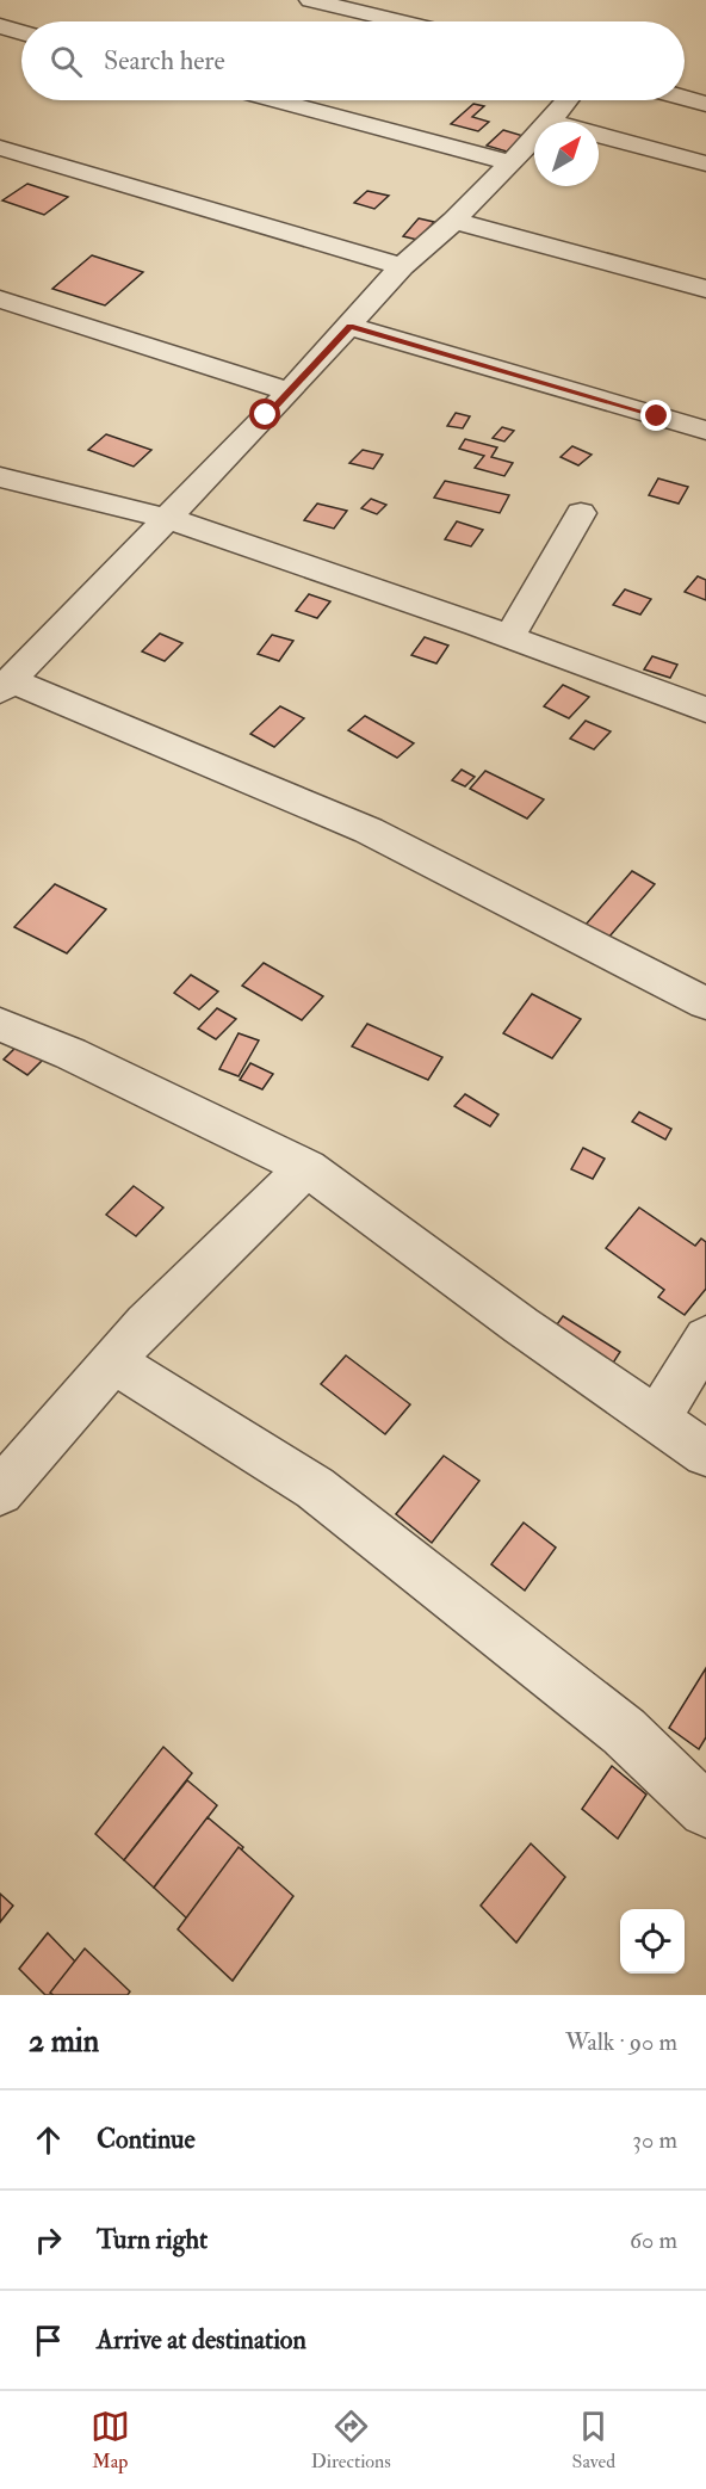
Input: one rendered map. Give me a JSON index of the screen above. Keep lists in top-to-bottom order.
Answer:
{
  "north": "top right",
  "page": {
    "search": "Search here",
    "heading": ["2 min", "Walk · 90 m"],
    "list": [
      ["Continue", "30 m"],
      ["Turn right", "60 m"],
      "Arrive at destination"
    ],
    "nav": ["Map", "Directions", "Saved"]
  }
}
